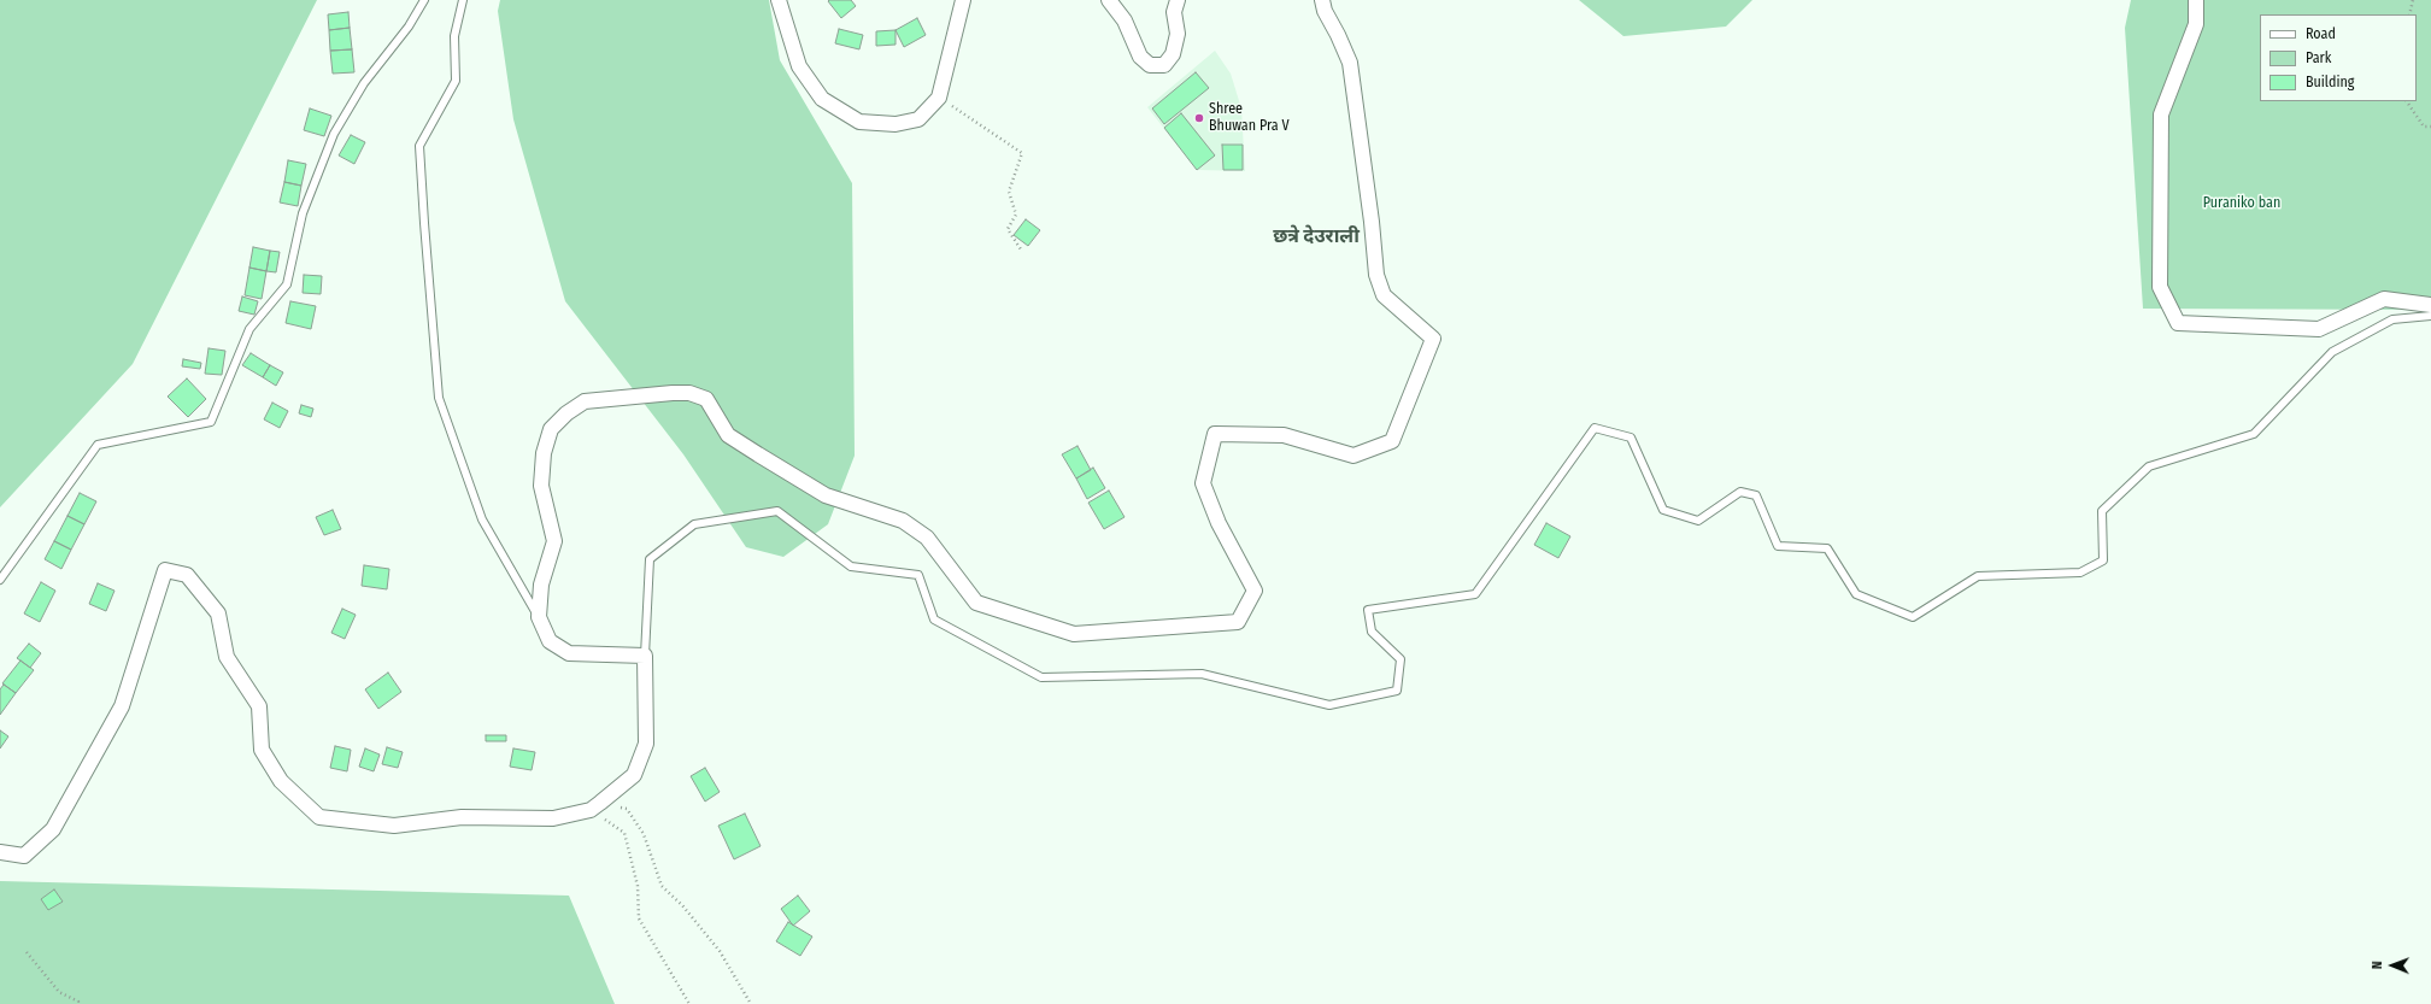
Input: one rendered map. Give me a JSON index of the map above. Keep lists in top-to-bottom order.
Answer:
{
  "districts": ["छत्रे देउराली"],
  "parks": ["Puraniko ban"],
  "places": ["Shree Bhuwan Pra V"],
  "legend": ["Road", "Park", "Building"],
  "north": "left"
}
